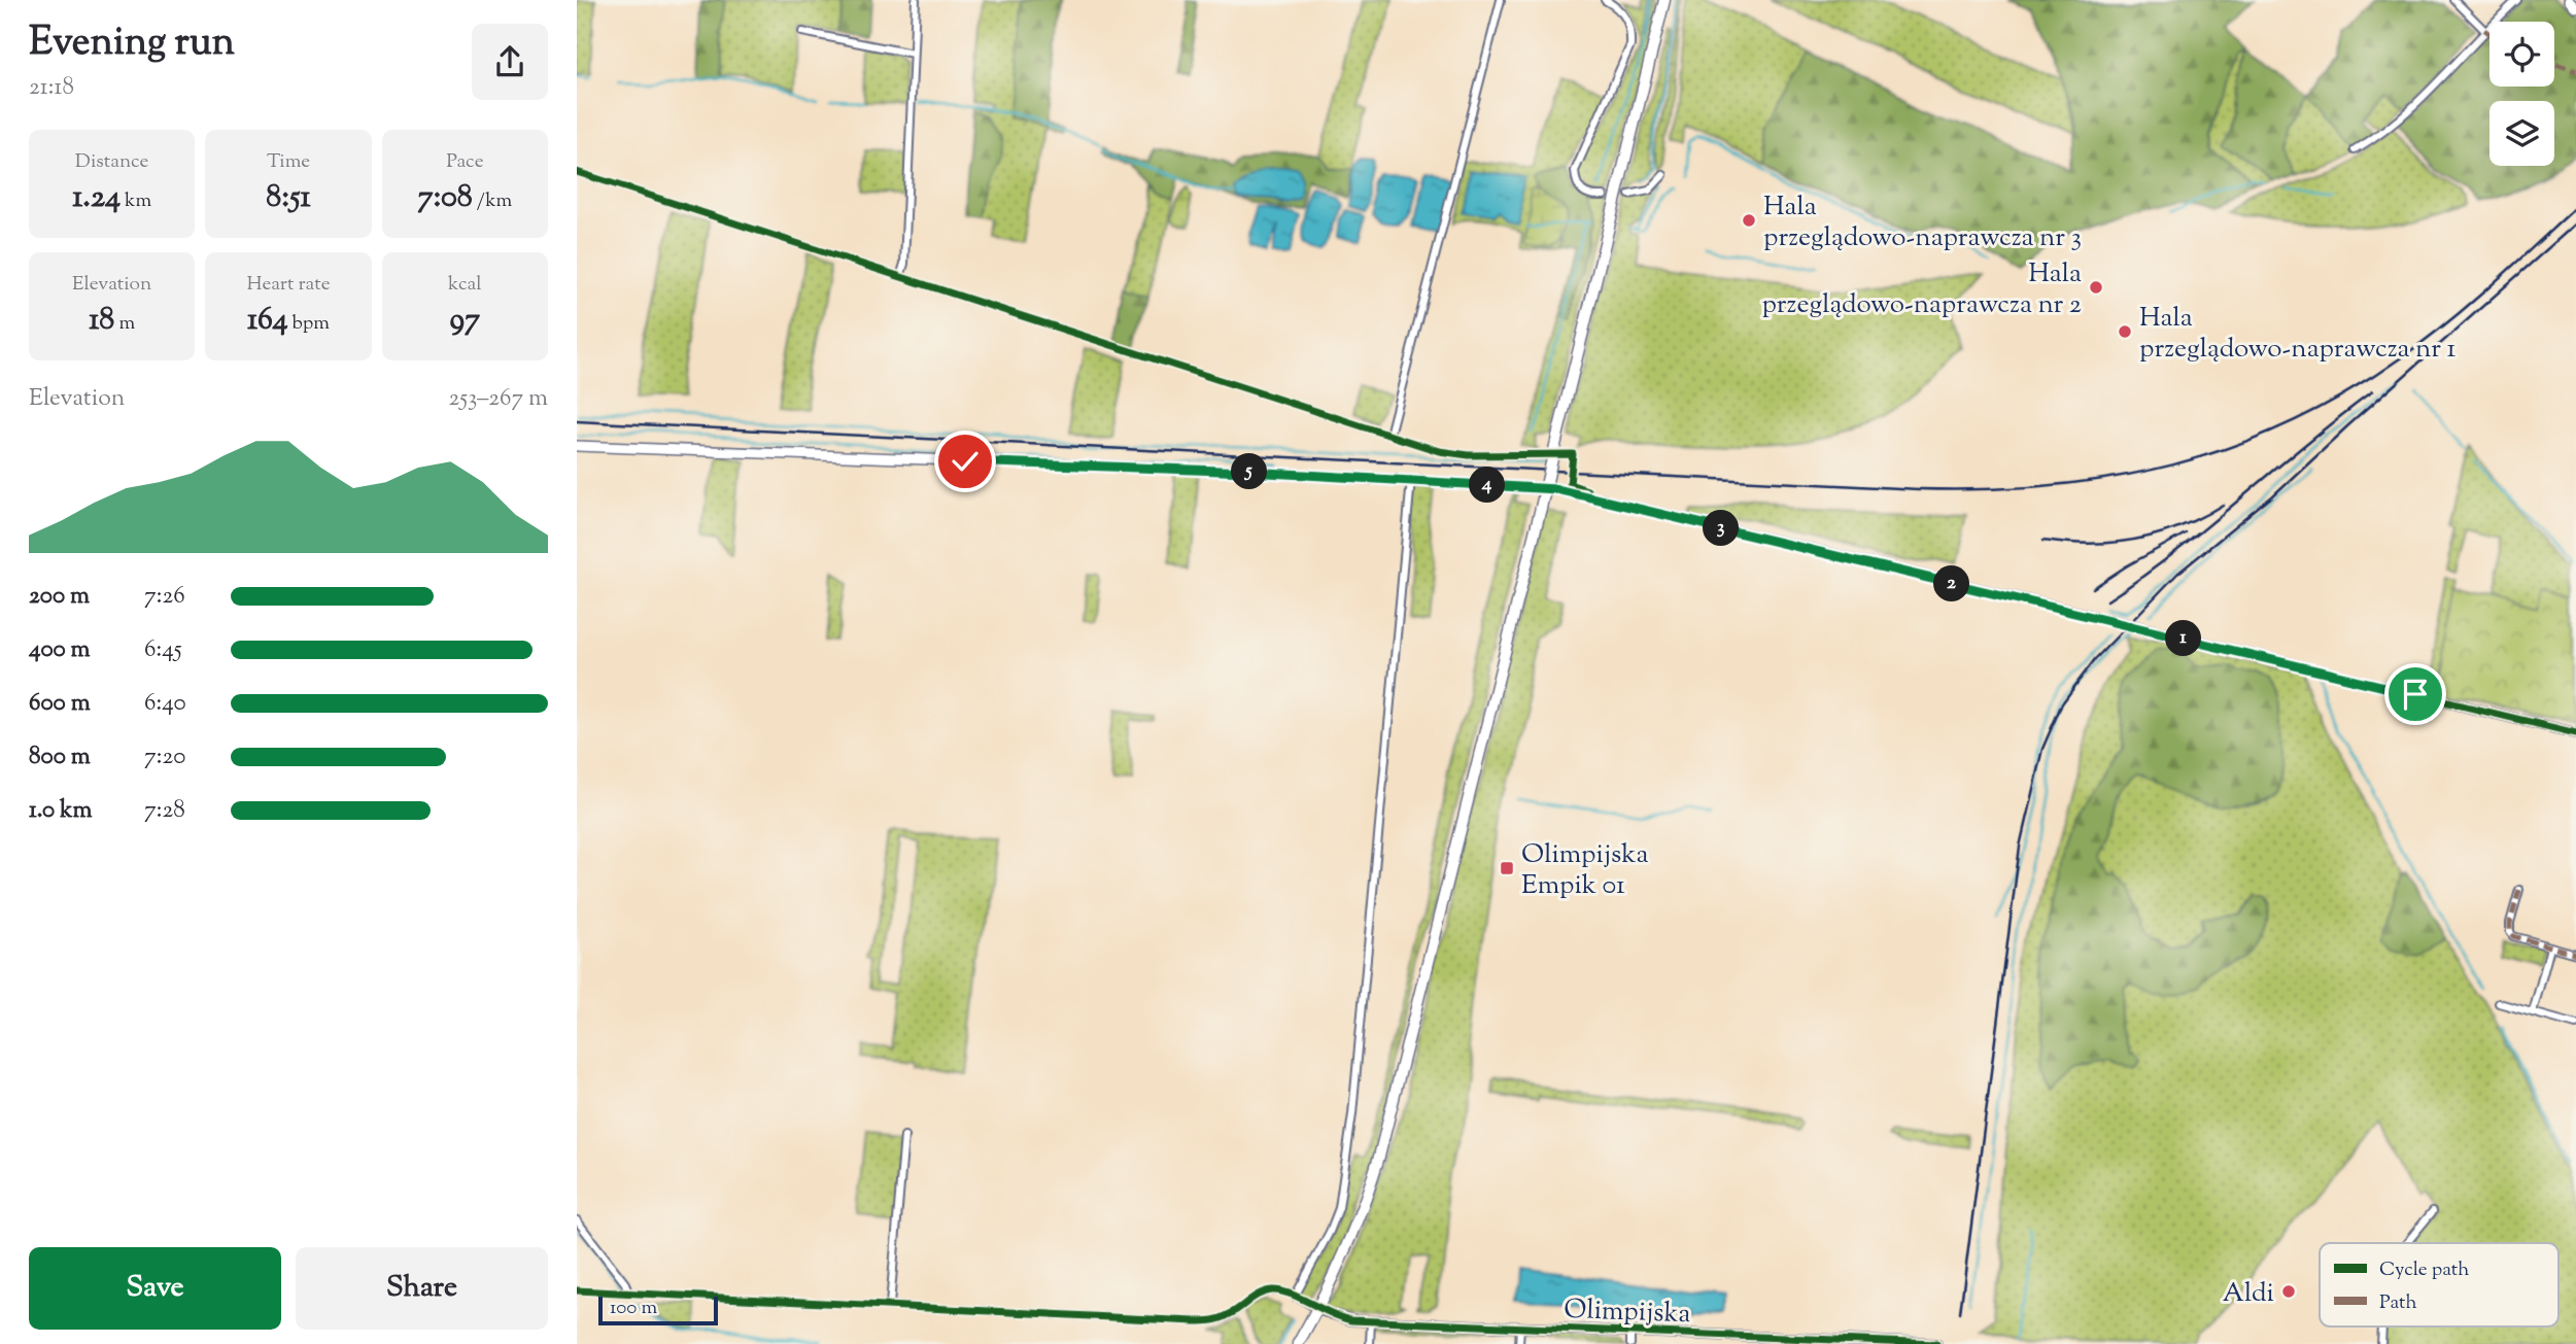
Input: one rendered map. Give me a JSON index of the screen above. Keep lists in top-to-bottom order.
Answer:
{
  "streets": {
    "street": ["Olimpijska"]
  },
  "places": {
    "other": [
      "Hala przeglądowo-naprawcza nr 3",
      "Hala przeglądowo-naprawcza nr 2",
      "Hala przeglądowo-naprawcza nr 1",
      "Aldi"
    ],
    "transit": ["Olimpijska Empik 01"]
  },
  "legend": ["Cycle path", "Path"],
  "scale_bar": "100 m",
  "page": {
    "heading": ["Evening run", "21:18"],
    "stats": [
      ["Distance", "1.24 km"],
      ["Time", "8:51"],
      ["Pace", "7:08 /km"],
      ["Elevation", "18 m"],
      ["Heart rate", "164 bpm"],
      ["kcal", "97"]
    ],
    "chart": ["Elevation", "253–267 m"],
    "pins": [
      "5",
      "4",
      "3",
      "2",
      "1"
    ],
    "list": [
      {
        "name": "200 m",
        "note": "7:26"
      },
      {
        "name": "400 m",
        "note": "6:45"
      },
      {
        "name": "600 m",
        "note": "6:40"
      },
      {
        "name": "800 m",
        "note": "7:20"
      },
      {
        "name": "1.0 km",
        "note": "7:28"
      }
    ],
    "buttons": ["Save", "Share"],
    "scale": "100 m"
  }
}
